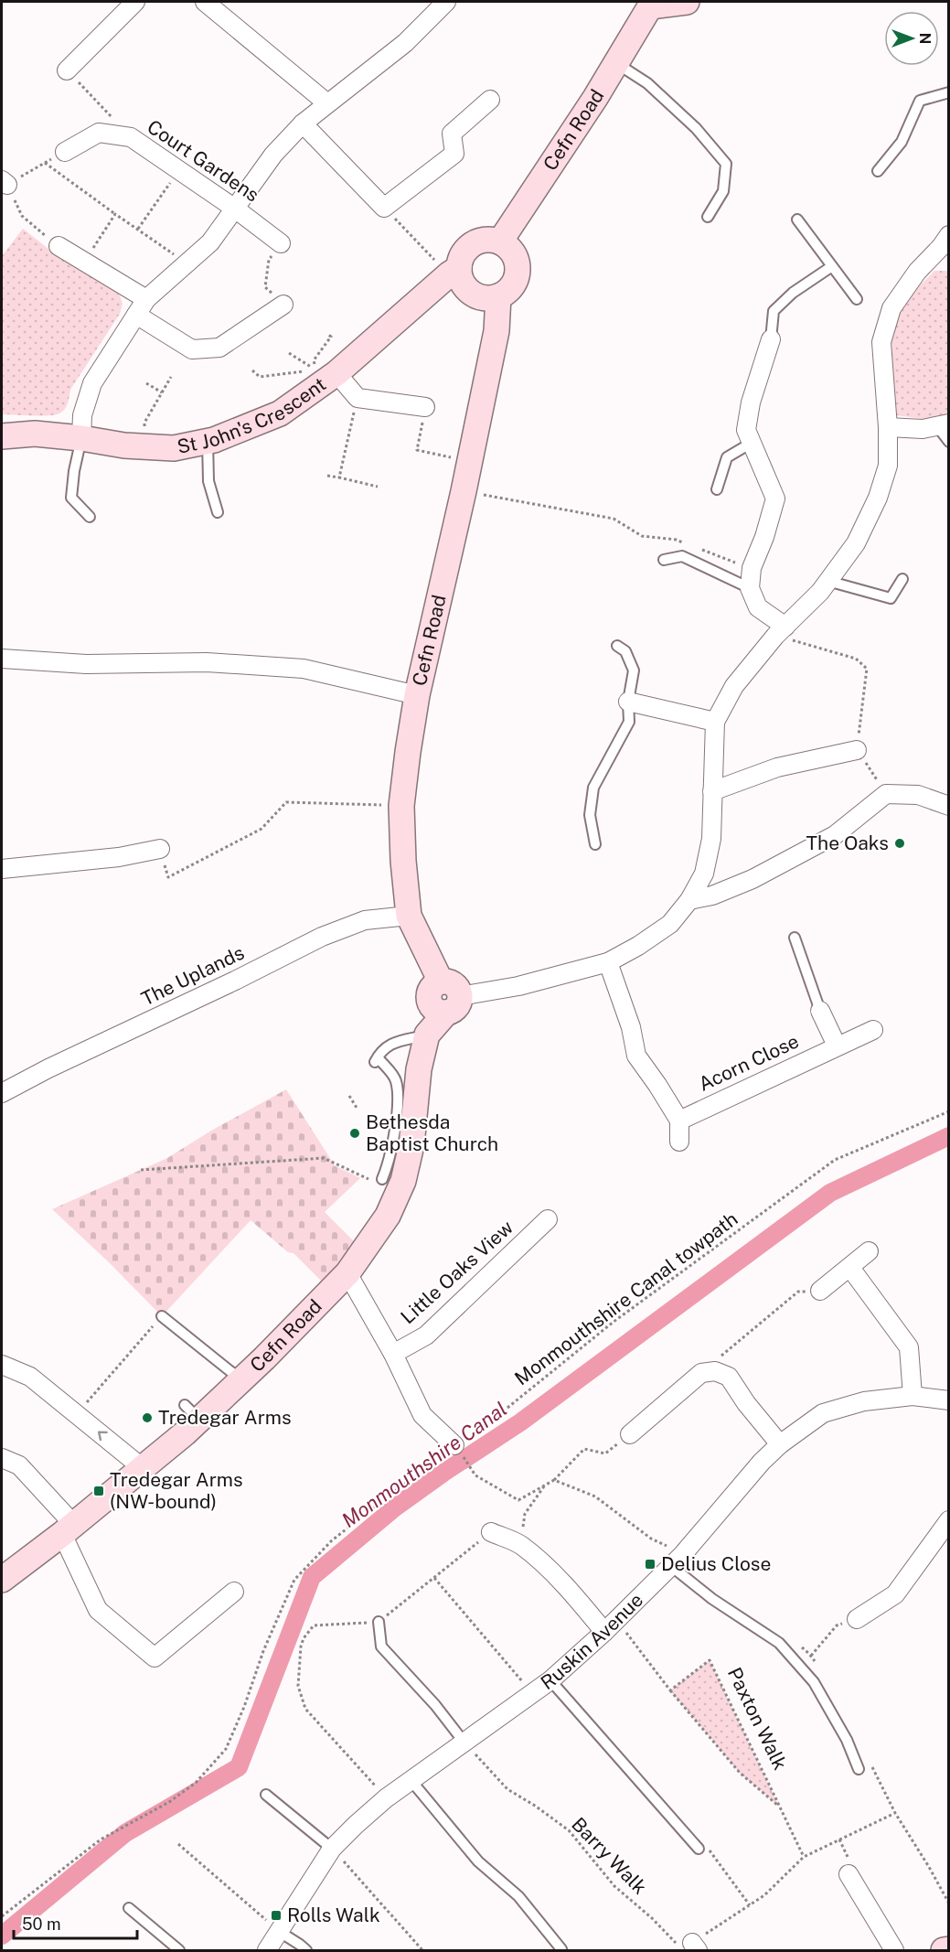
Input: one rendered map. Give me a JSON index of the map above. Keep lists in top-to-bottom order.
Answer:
{
  "streets": {
    "main road": ["Cefn Road", "St John's Crescent"],
    "street": [
      "Court Gardens",
      "The Uplands",
      "Acorn Close",
      "Little Oaks View",
      "Ruskin Avenue"
    ],
    "path": ["Monmouthshire Canal towpath", "Paxton Walk", "Barry Walk"]
  },
  "crossings": [
    ["Cefn Road", "St John's Crescent"],
    ["Cefn Road", "The Uplands"],
    ["Ruskin Avenue", "Paxton Walk"],
    ["Ruskin Avenue", "Barry Walk"]
  ],
  "water": ["Monmouthshire Canal"],
  "places": {
    "other": ["The Oaks", "Bethesda Baptist Church", "Tredegar Arms"],
    "transit": ["Tredegar Arms (NW-bound)", "Delius Close", "Rolls Walk"]
  },
  "scale_bar": "50 m",
  "north": "right"
}
